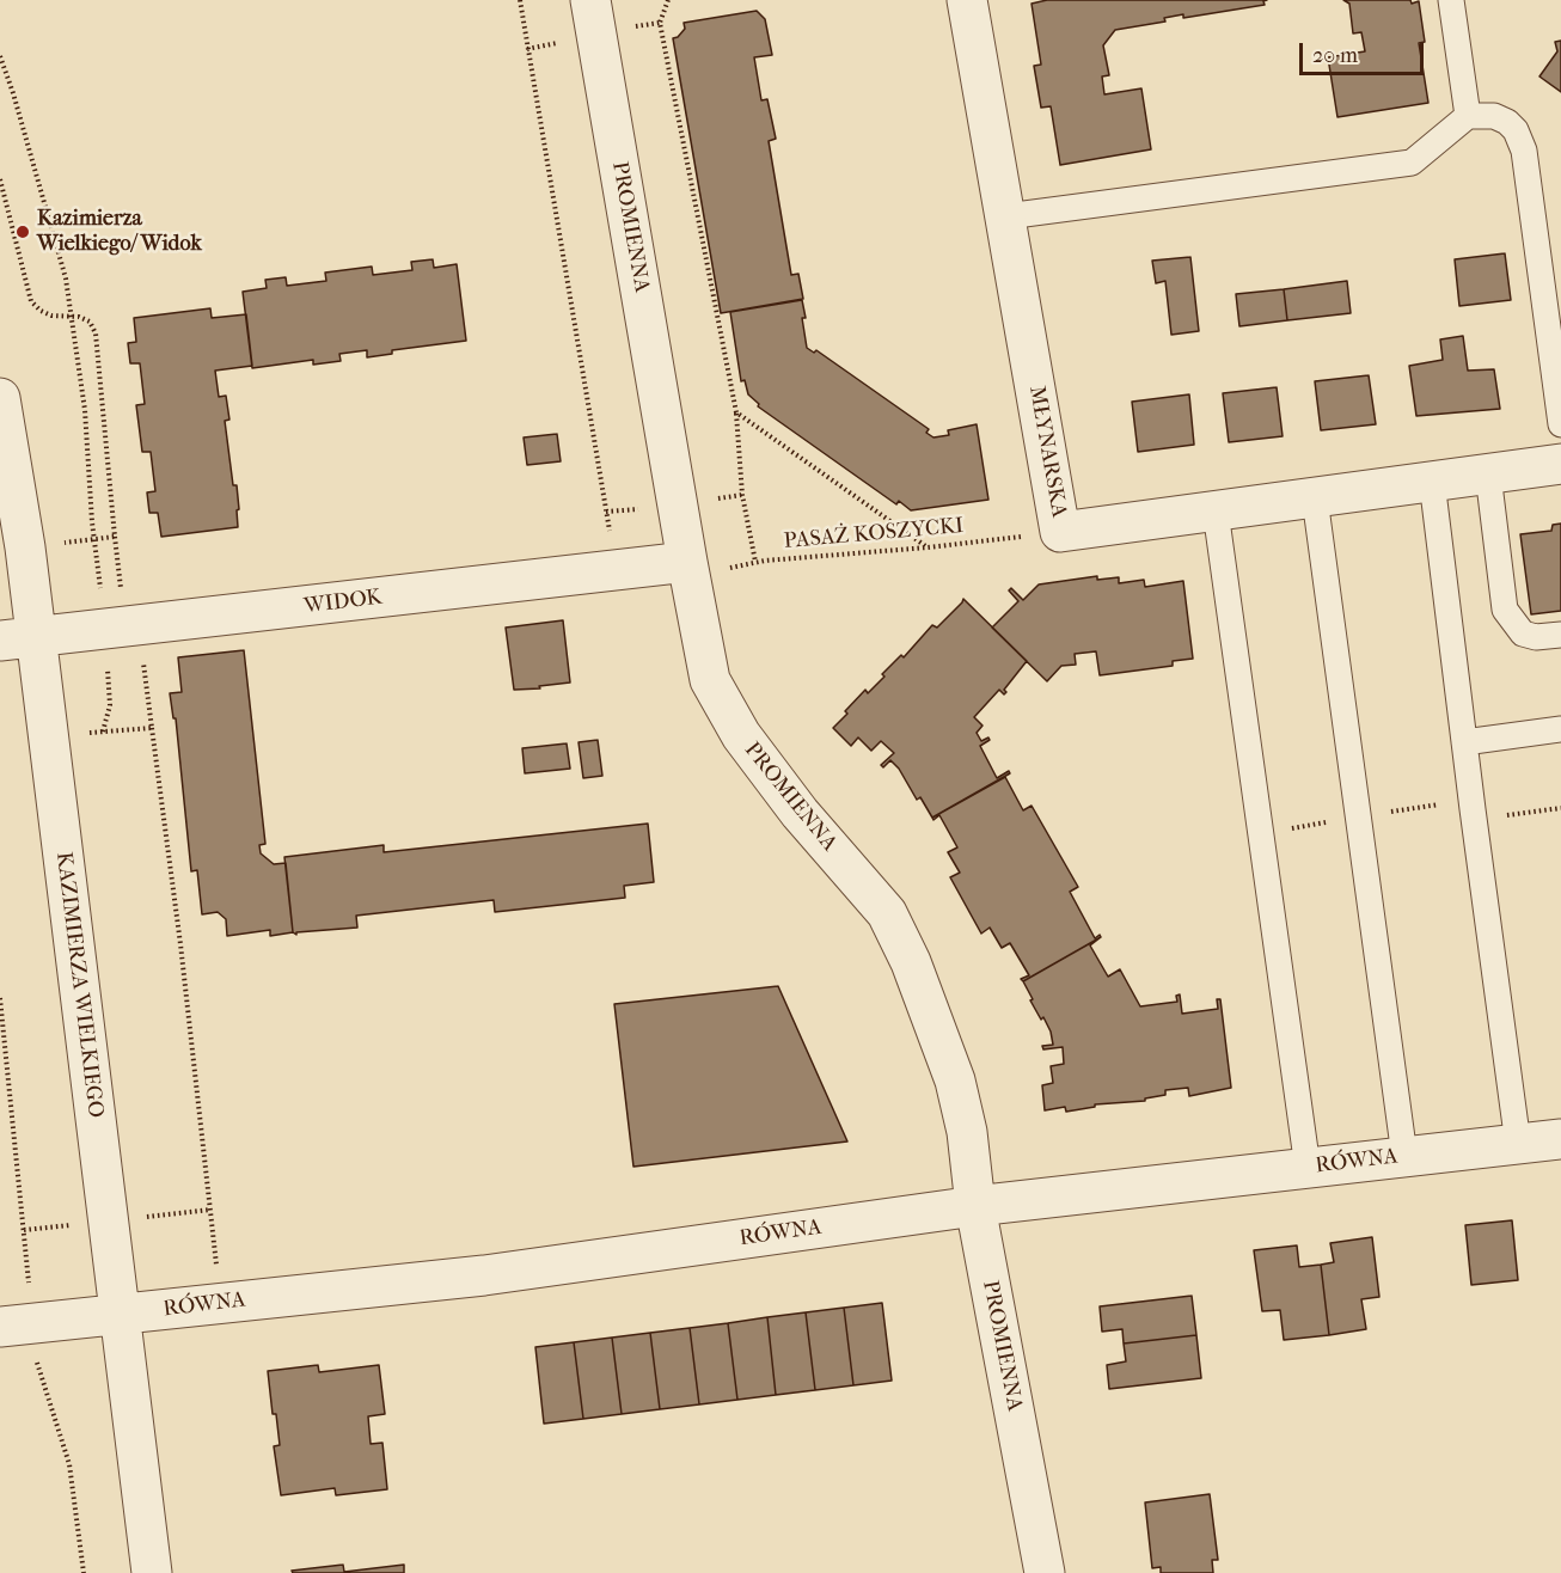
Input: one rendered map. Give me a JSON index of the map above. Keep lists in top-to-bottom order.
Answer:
{
  "streets": {
    "street": [
      "PROMIENNA",
      "MŁYNARSKA",
      "WIDOK",
      "KAZIMIERZA WIELKIEGO",
      "RÓWNA"
    ],
    "path": ["PASAŻ KOSZYCKI"]
  },
  "crossings": [
    ["PROMIENNA", "PASAŻ KOSZYCKI"],
    ["PROMIENNA", "WIDOK"],
    ["PROMIENNA", "RÓWNA"],
    ["MŁYNARSKA", "PASAŻ KOSZYCKI"],
    ["PASAŻ KOSZYCKI", "WIDOK"],
    ["WIDOK", "KAZIMIERZA WIELKIEGO"],
    ["KAZIMIERZA WIELKIEGO", "RÓWNA"]
  ],
  "places": ["Kazimierza Wielkiego/ Widok"],
  "scale_bar": "20 m"
}
